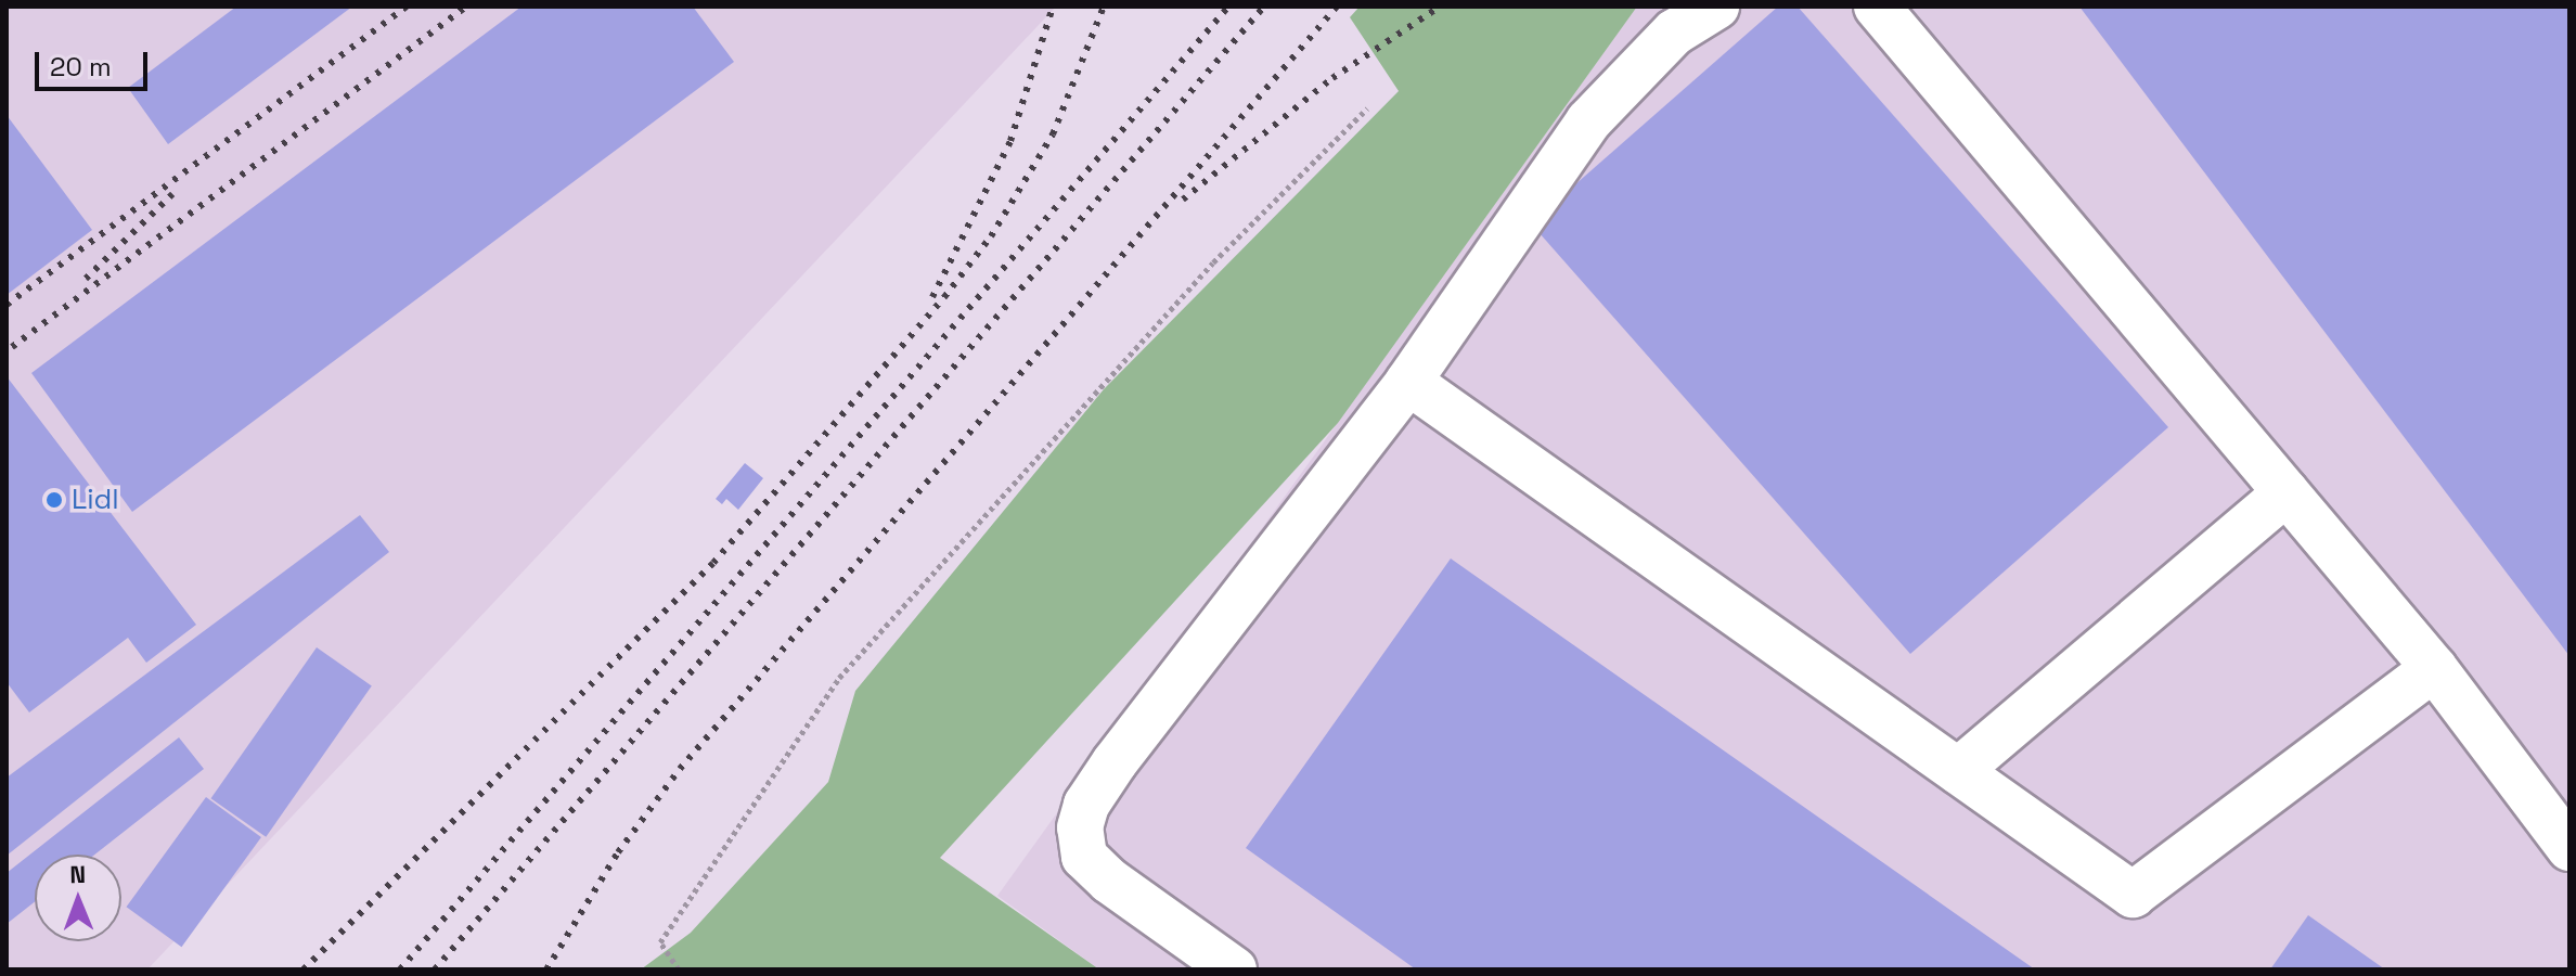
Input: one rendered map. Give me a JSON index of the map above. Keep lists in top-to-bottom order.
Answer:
{
  "places": ["Lidl"],
  "scale_bar": "20 m",
  "north": "top"
}
